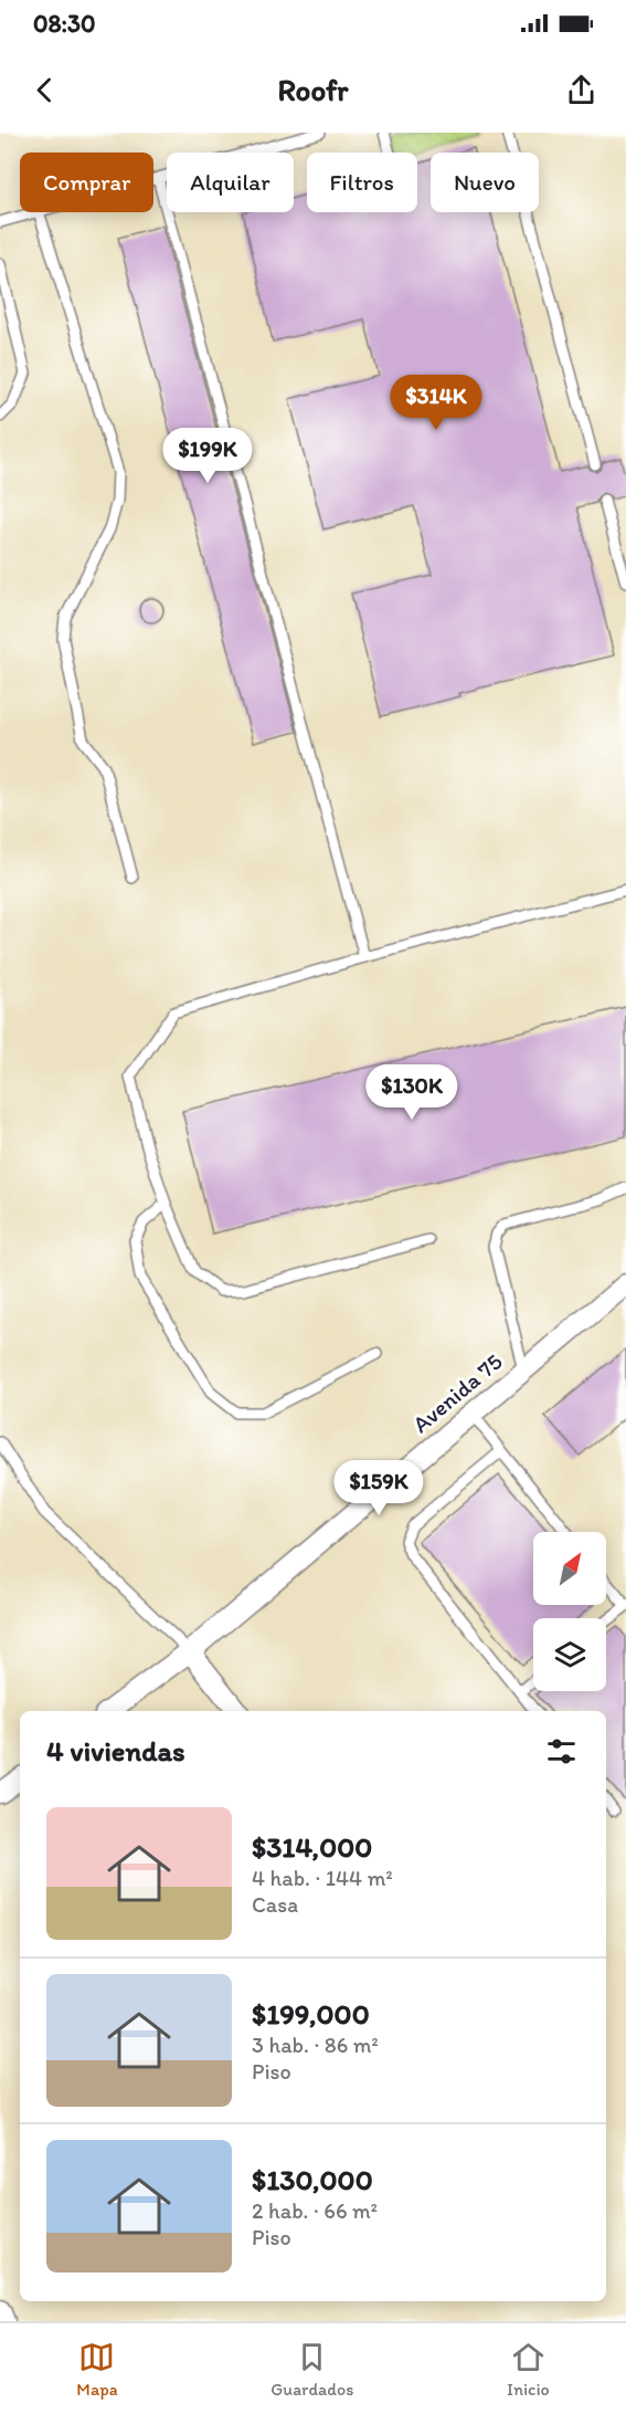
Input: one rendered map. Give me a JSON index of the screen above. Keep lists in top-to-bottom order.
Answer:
{
  "streets": {
    "street": ["Avenida 75"]
  },
  "north": "top right",
  "page": {
    "status": "08:30",
    "header": "Roofr",
    "chip": [
      "Comprar",
      "Alquilar",
      "Filtros",
      "Nuevo"
    ],
    "price": [
      "$314K",
      "$199K",
      "$130K",
      "$159K"
    ],
    "heading": "4 viviendas",
    "list": [
      {
        "name": "$314,000",
        "note": "4 hab. · 144 m² · Casa"
      },
      {
        "name": "$199,000",
        "note": "3 hab. · 86 m² · Piso"
      },
      {
        "name": "$130,000",
        "note": "2 hab. · 66 m² · Piso"
      }
    ],
    "tabs": ["Mapa", "Guardados", "Inicio"]
  }
}
